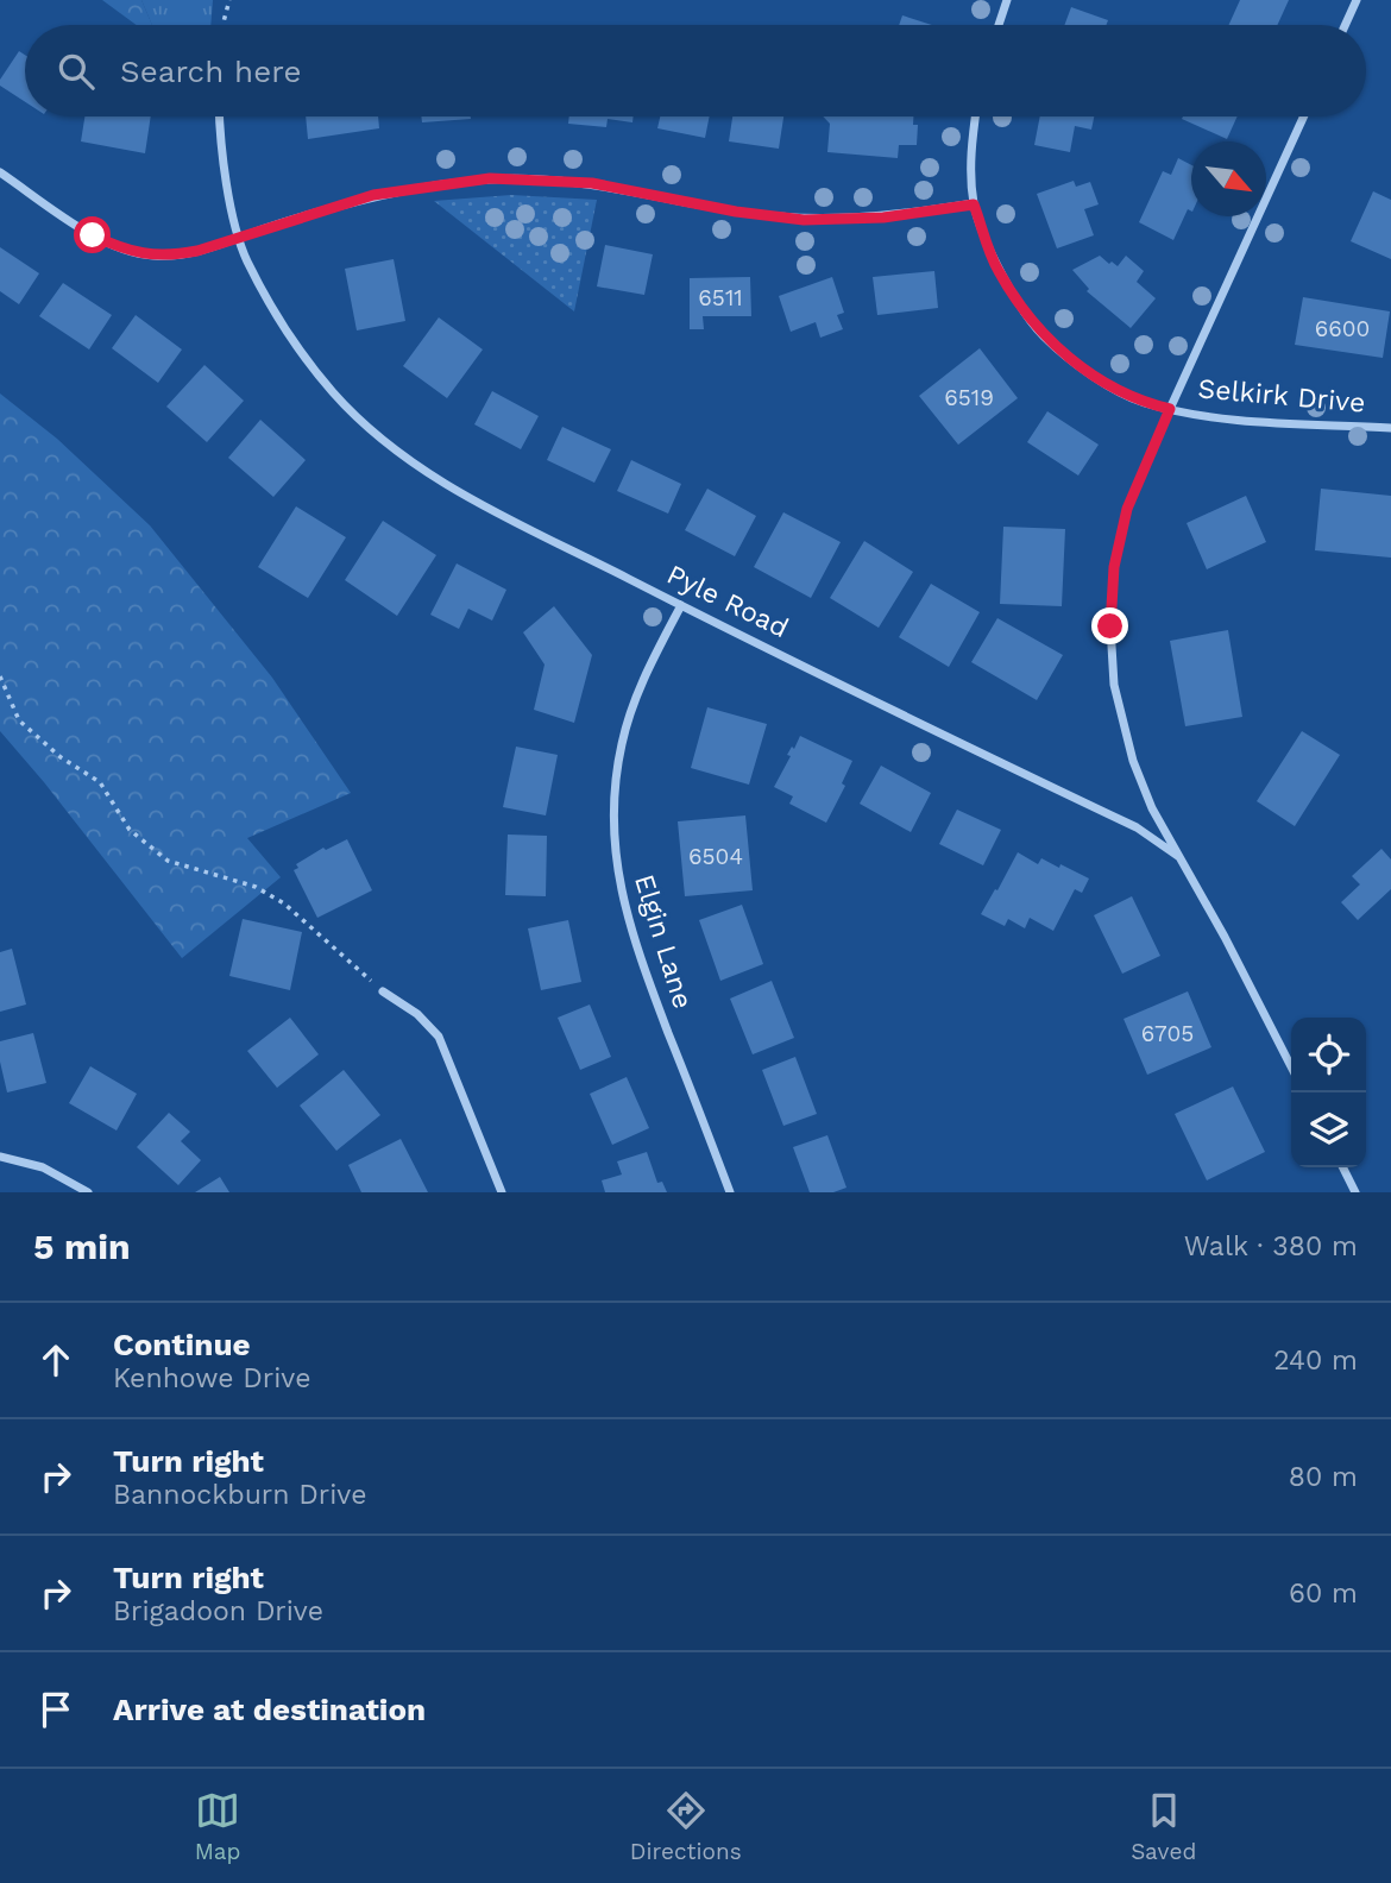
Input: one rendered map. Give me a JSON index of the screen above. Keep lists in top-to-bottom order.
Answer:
{
  "streets": {
    "street": ["Selkirk Drive", "Pyle Road", "Elgin Lane"]
  },
  "crossings": [
    ["Pyle Road", "Elgin Lane"]
  ],
  "house_numbers": [
    "6511",
    "6600",
    "6519",
    "6504",
    "6705"
  ],
  "north": "bottom right",
  "page": {
    "search": "Search here",
    "heading": ["5 min", "Walk · 380 m"],
    "list": [
      ["Continue", "Kenhowe Drive", "240 m"],
      ["Turn right", "Bannockburn Drive", "80 m"],
      ["Turn right", "Brigadoon Drive", "60 m"],
      "Arrive at destination"
    ],
    "nav": ["Map", "Directions", "Saved"]
  }
}
